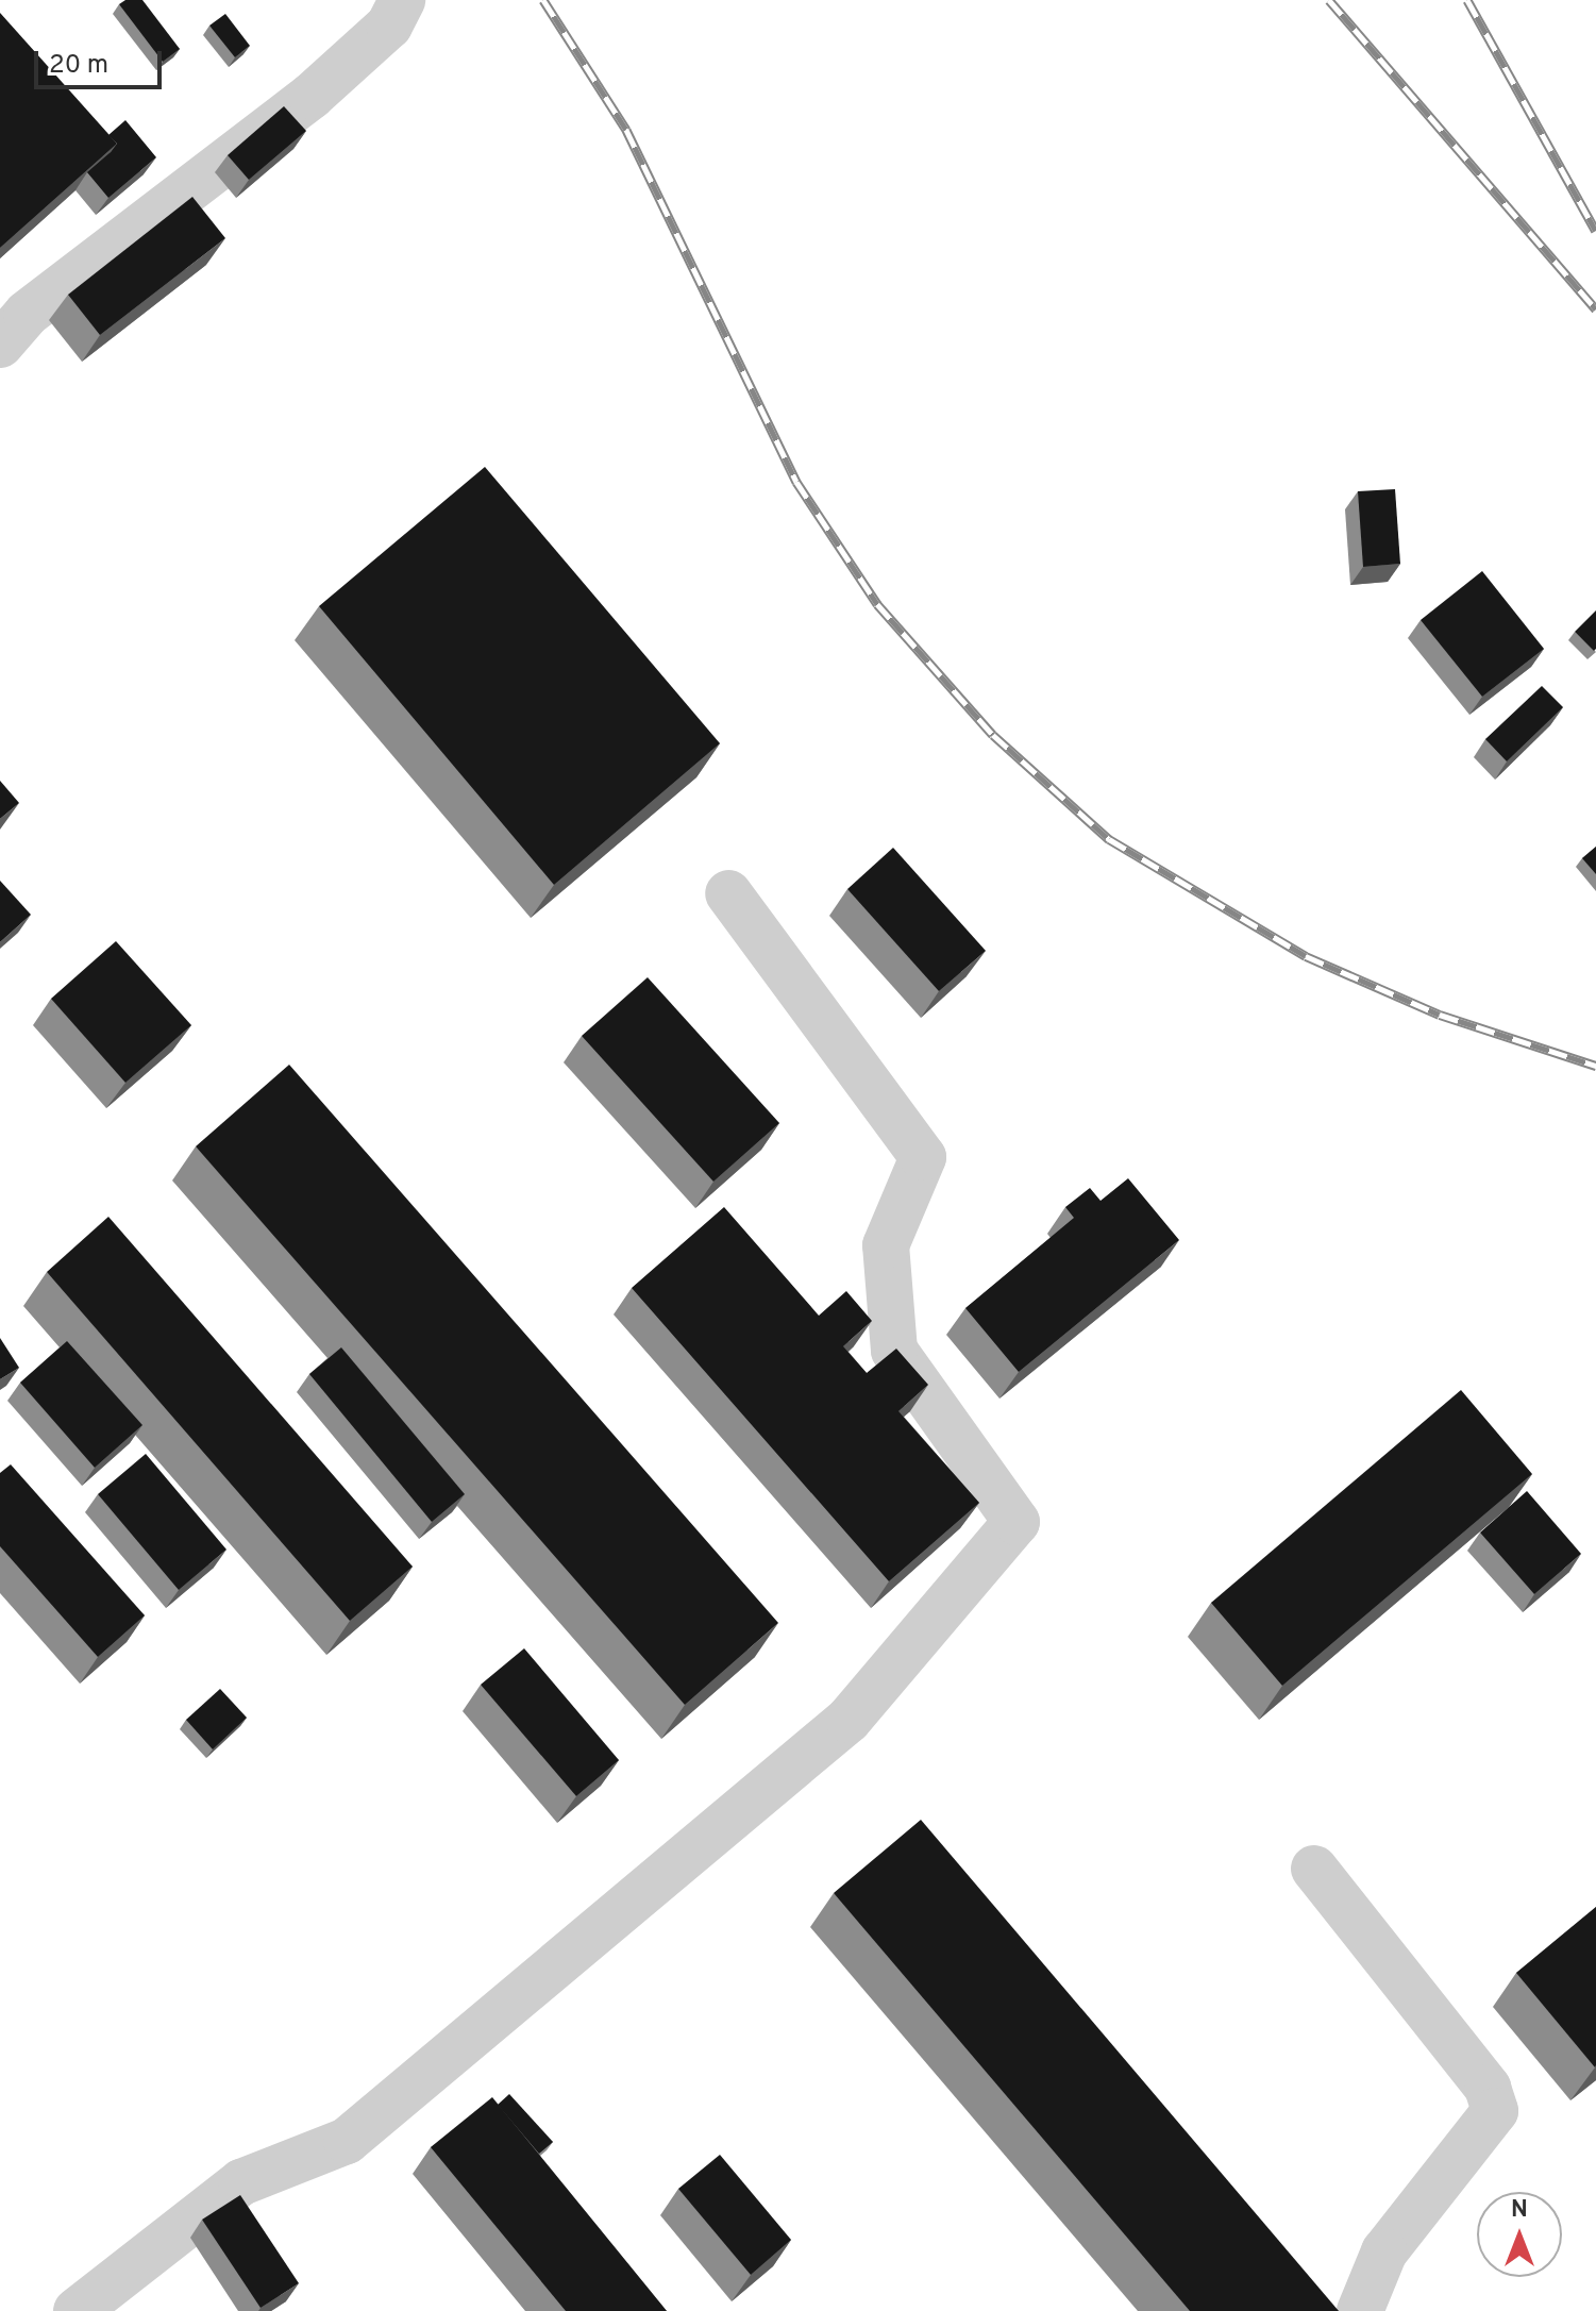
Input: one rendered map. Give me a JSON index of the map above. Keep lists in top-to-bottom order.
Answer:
{
  "scale_bar": "20 m",
  "north": "top"
}
